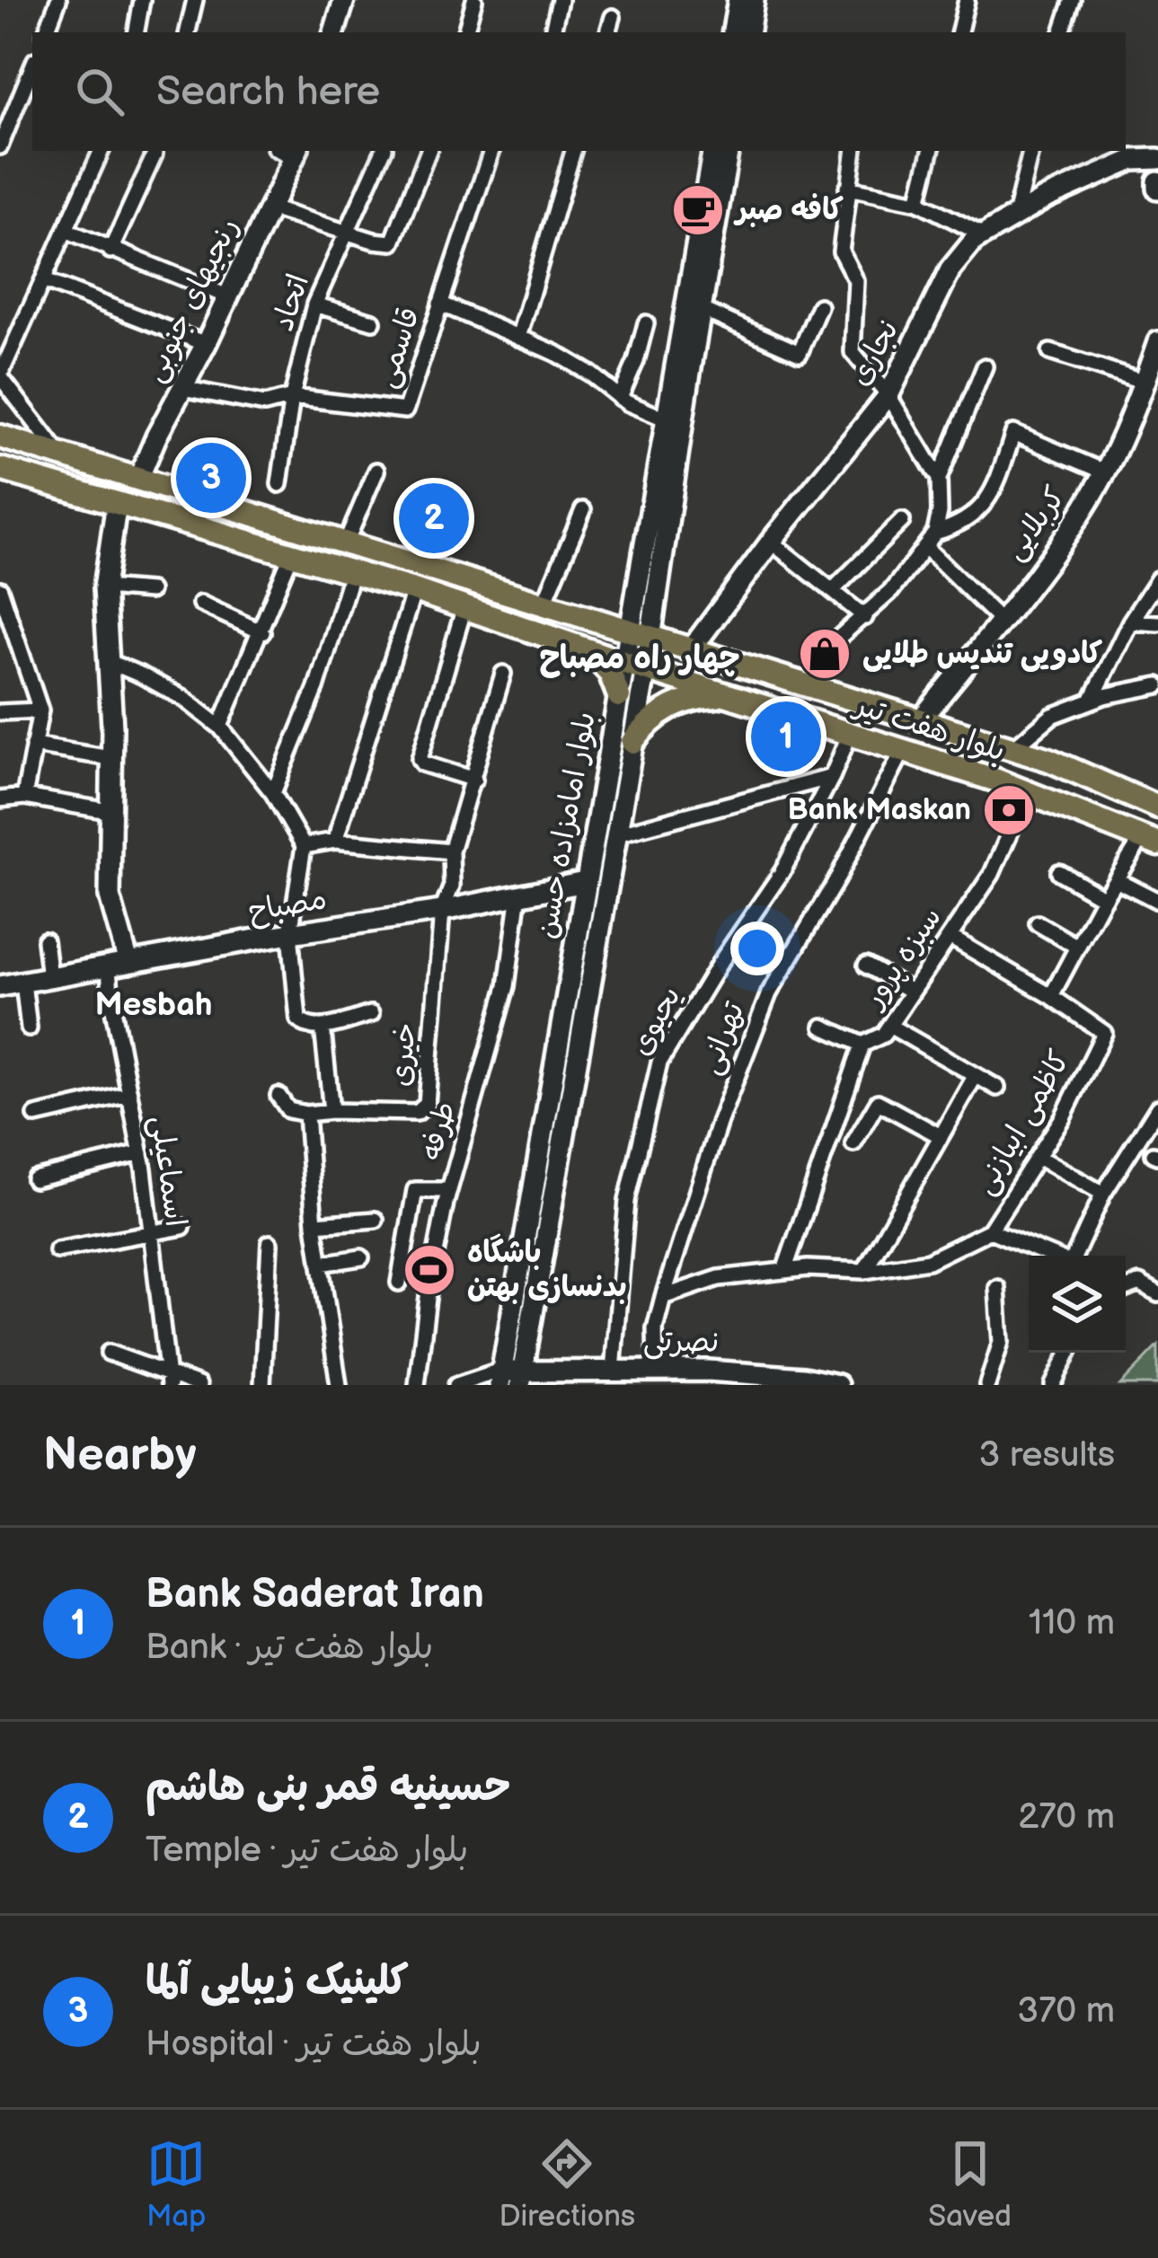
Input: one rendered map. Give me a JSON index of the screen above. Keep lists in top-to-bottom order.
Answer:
{
  "streets": {
    "main road": ["بلوار هفت تیر"],
    "street": [
      "رنجیهای جنوبی",
      "اتحاد",
      "قاسمی",
      "نجاری",
      "کربلایی",
      "بلوار امامزاده حسن",
      "مصباح",
      "سبزه پرور",
      "یحیوی",
      "تهرانی",
      "خیری",
      "کاظمی ابیازنی",
      "طرفه",
      "اسماعیلی",
      "نصرتی"
    ]
  },
  "crossings": [
    ["رنجیهای جنوبی", "قاسمی"],
    ["رنجیهای جنوبی", "بلوار هفت تیر"],
    ["اتحاد", "قاسمی"],
    ["نجاری", "بلوار هفت تیر"],
    ["کربلایی", "بلوار هفت تیر"],
    ["بلوار هفت تیر", "بلوار امامزاده حسن"],
    ["بلوار هفت تیر", "سبزه پرور"],
    ["بلوار هفت تیر", "یحیوی"],
    ["بلوار هفت تیر", "تهرانی"],
    ["بلوار امامزاده حسن", "مصباح"],
    ["بلوار امامزاده حسن", "نصرتی"],
    ["مصباح", "خیری"],
    ["مصباح", "طرفه"],
    ["مصباح", "اسماعیلی"],
    ["یحیوی", "نصرتی"],
    ["تهرانی", "نصرتی"]
  ],
  "districts": ["چهار راه مصباح", "Mesbah"],
  "places": {
    "cafe": ["کافه صبر"],
    "shop": ["کادویی تندیس طلایی"],
    "bank": ["Bank Maskan"],
    "sports": ["باشگاه بدنسازی بهتن"]
  },
  "page": {
    "search": "Search here",
    "pins": ["3", "2", "1"],
    "heading": ["Nearby", "3 results"],
    "list": [
      {
        "mark": "1",
        "name": "Bank Saderat Iran",
        "note": "Bank · بلوار هفت تیر",
        "value": "110 m"
      },
      {
        "mark": "2",
        "name": "حسینیه قمر بنی هاشم",
        "note": "Temple · بلوار هفت تیر",
        "value": "270 m"
      },
      {
        "mark": "3",
        "name": "کلینیک زیبایی آلما",
        "note": "Hospital · بلوار هفت تیر",
        "value": "370 m"
      }
    ],
    "nav": ["Map", "Directions", "Saved"]
  }
}
